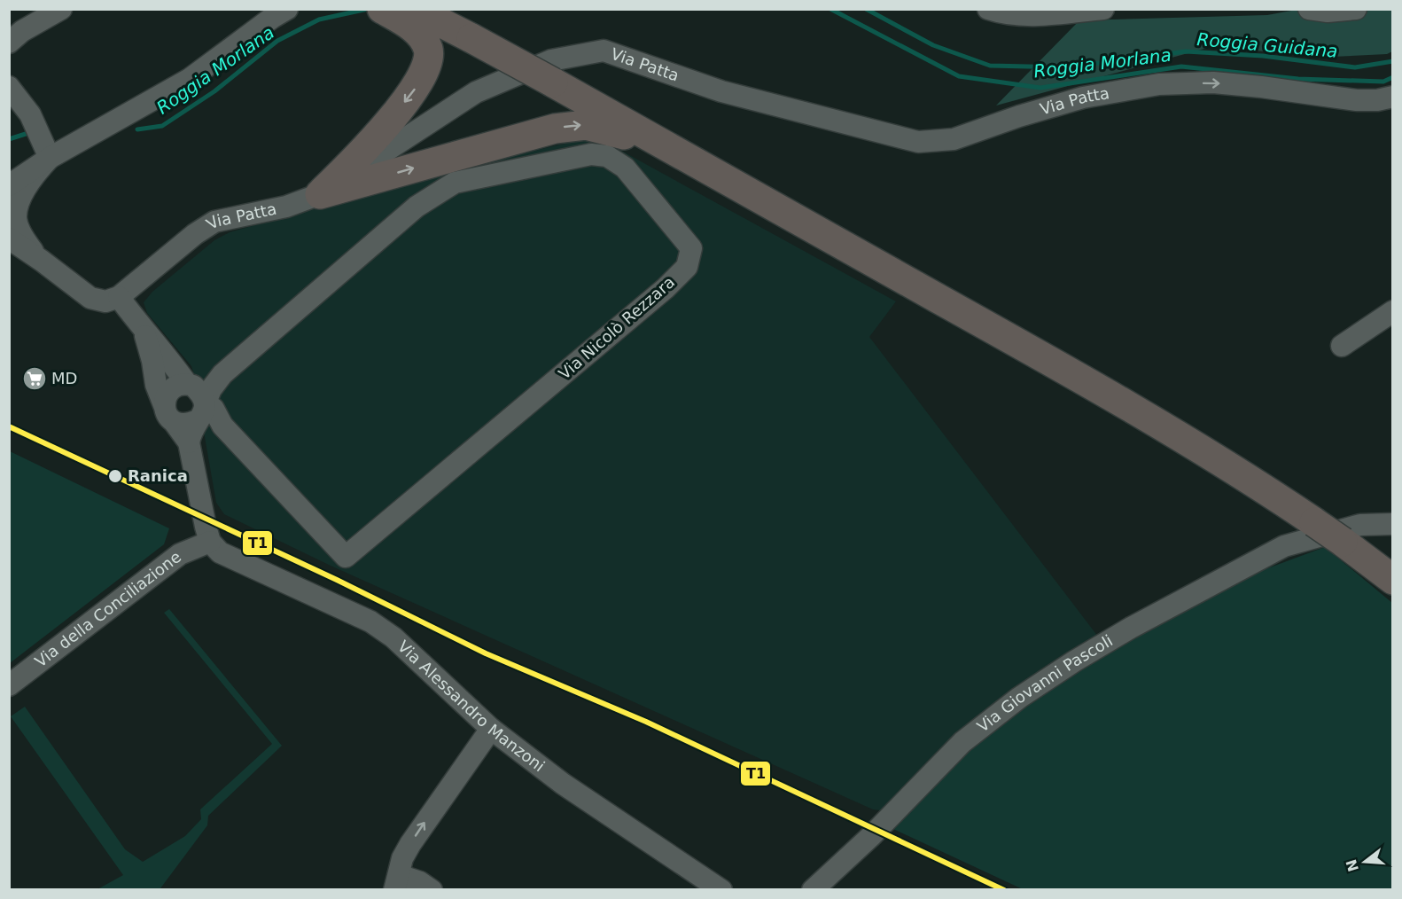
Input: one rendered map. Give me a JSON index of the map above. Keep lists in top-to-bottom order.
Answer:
{
  "streets": {
    "street": [
      "Via Patta",
      "Via Nicolò Rezzara",
      "Via della Conciliazione",
      "Via Giovanni Pascoli",
      "Via Alessandro Manzoni"
    ]
  },
  "crossings": [
    ["Via della Conciliazione", "Via Alessandro Manzoni"]
  ],
  "one_way": ["Via Patta"],
  "water": ["Roggia Guidana", "Roggia Morlana"],
  "places": {
    "supermarket": ["MD"],
    "other": ["Ranica"]
  },
  "lines": ["transit line T1"],
  "north": "left"
}
